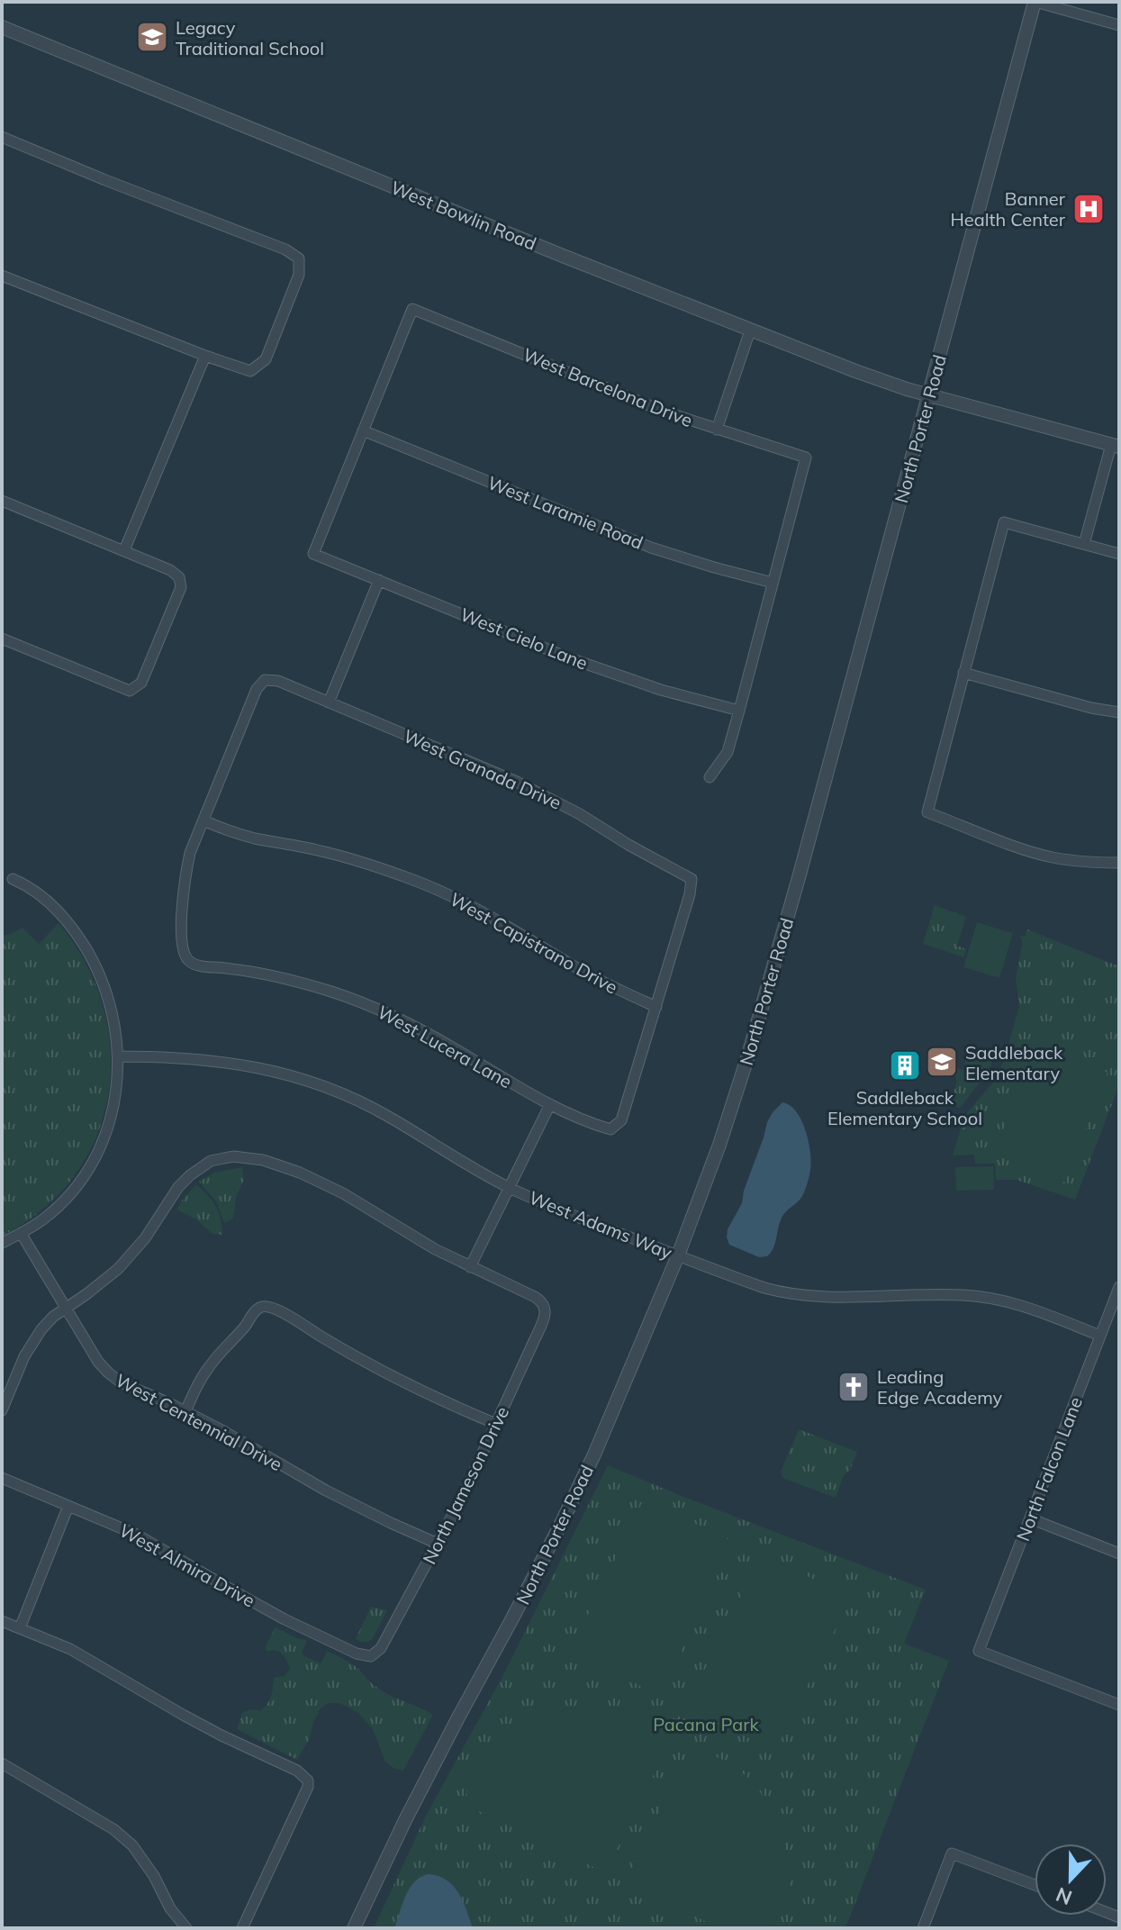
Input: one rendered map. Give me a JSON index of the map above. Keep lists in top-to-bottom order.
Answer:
{
  "streets": {
    "street": [
      "West Bowlin Road",
      "West Barcelona Drive",
      "North Porter Road",
      "West Laramie Road",
      "West Cielo Lane",
      "West Granada Drive",
      "West Capistrano Drive",
      "West Lucera Lane",
      "West Adams Way",
      "West Centennial Drive",
      "North Falcon Lane",
      "North Jameson Drive",
      "West Almira Drive"
    ]
  },
  "crossings": [
    ["West Bowlin Road", "North Porter Road"],
    ["West Barcelona Drive", "West Laramie Road"],
    ["West Barcelona Drive", "West Cielo Lane"],
    ["North Porter Road", "West Adams Way"],
    ["West Laramie Road", "West Cielo Lane"],
    ["West Granada Drive", "West Capistrano Drive"],
    ["West Granada Drive", "West Lucera Lane"],
    ["West Capistrano Drive", "West Lucera Lane"],
    ["West Adams Way", "North Falcon Lane"],
    ["West Centennial Drive", "North Jameson Drive"],
    ["North Jameson Drive", "West Almira Drive"]
  ],
  "parks": ["Pacana Park"],
  "places": {
    "school or university": ["Legacy Traditional School", "Saddleback Elementary"],
    "hospital": ["Banner Health Center"],
    "building": ["Saddleback Elementary School"],
    "church": ["Leading Edge Academy"]
  },
  "north": "bottom"
}
